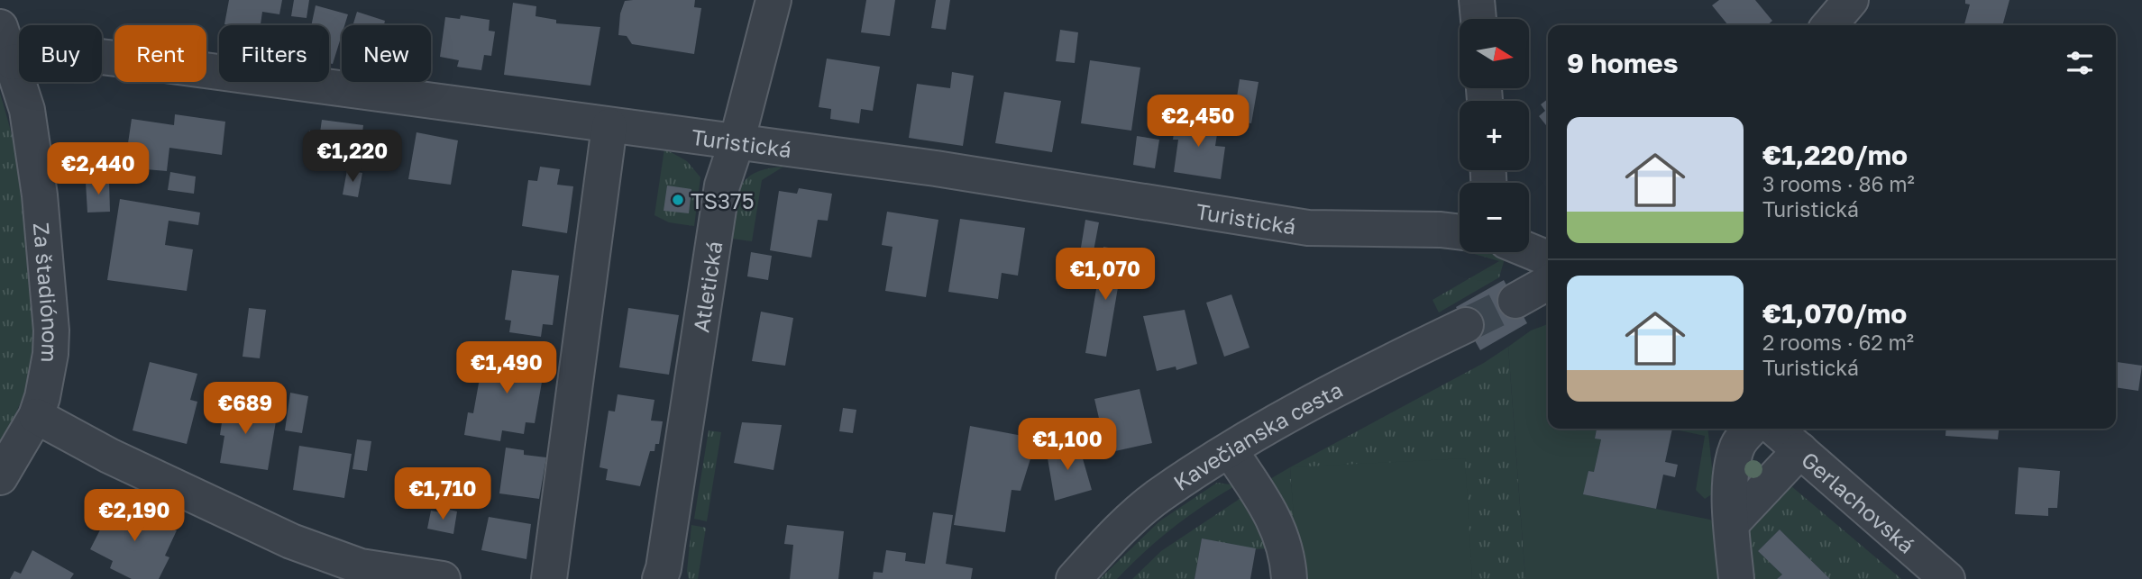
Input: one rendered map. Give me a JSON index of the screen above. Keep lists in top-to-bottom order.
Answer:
{
  "streets": {
    "street": [
      "Turistická",
      "Atletická",
      "Za štadiónom",
      "Kavečianska cesta",
      "Gerlachovská"
    ]
  },
  "crossings": [
    ["Turistická", "Atletická"],
    ["Turistická", "Za štadiónom"]
  ],
  "places": ["TS375"],
  "north": "right",
  "page": {
    "map_buttons": ["+", "−"],
    "chip": [
      "Buy",
      "Rent",
      "Filters",
      "New"
    ],
    "heading": "9 homes",
    "price": [
      "€2,450",
      "€1,220",
      "€2,440",
      "€1,070",
      "€1,490",
      "€689",
      "€1,100",
      "€1,710",
      "€2,190"
    ],
    "list": [
      {
        "name": "€1,220/mo",
        "note": "3 rooms · 86 m² · Turistická"
      },
      {
        "name": "€1,070/mo",
        "note": "2 rooms · 62 m² · Turistická"
      }
    ]
  }
}
